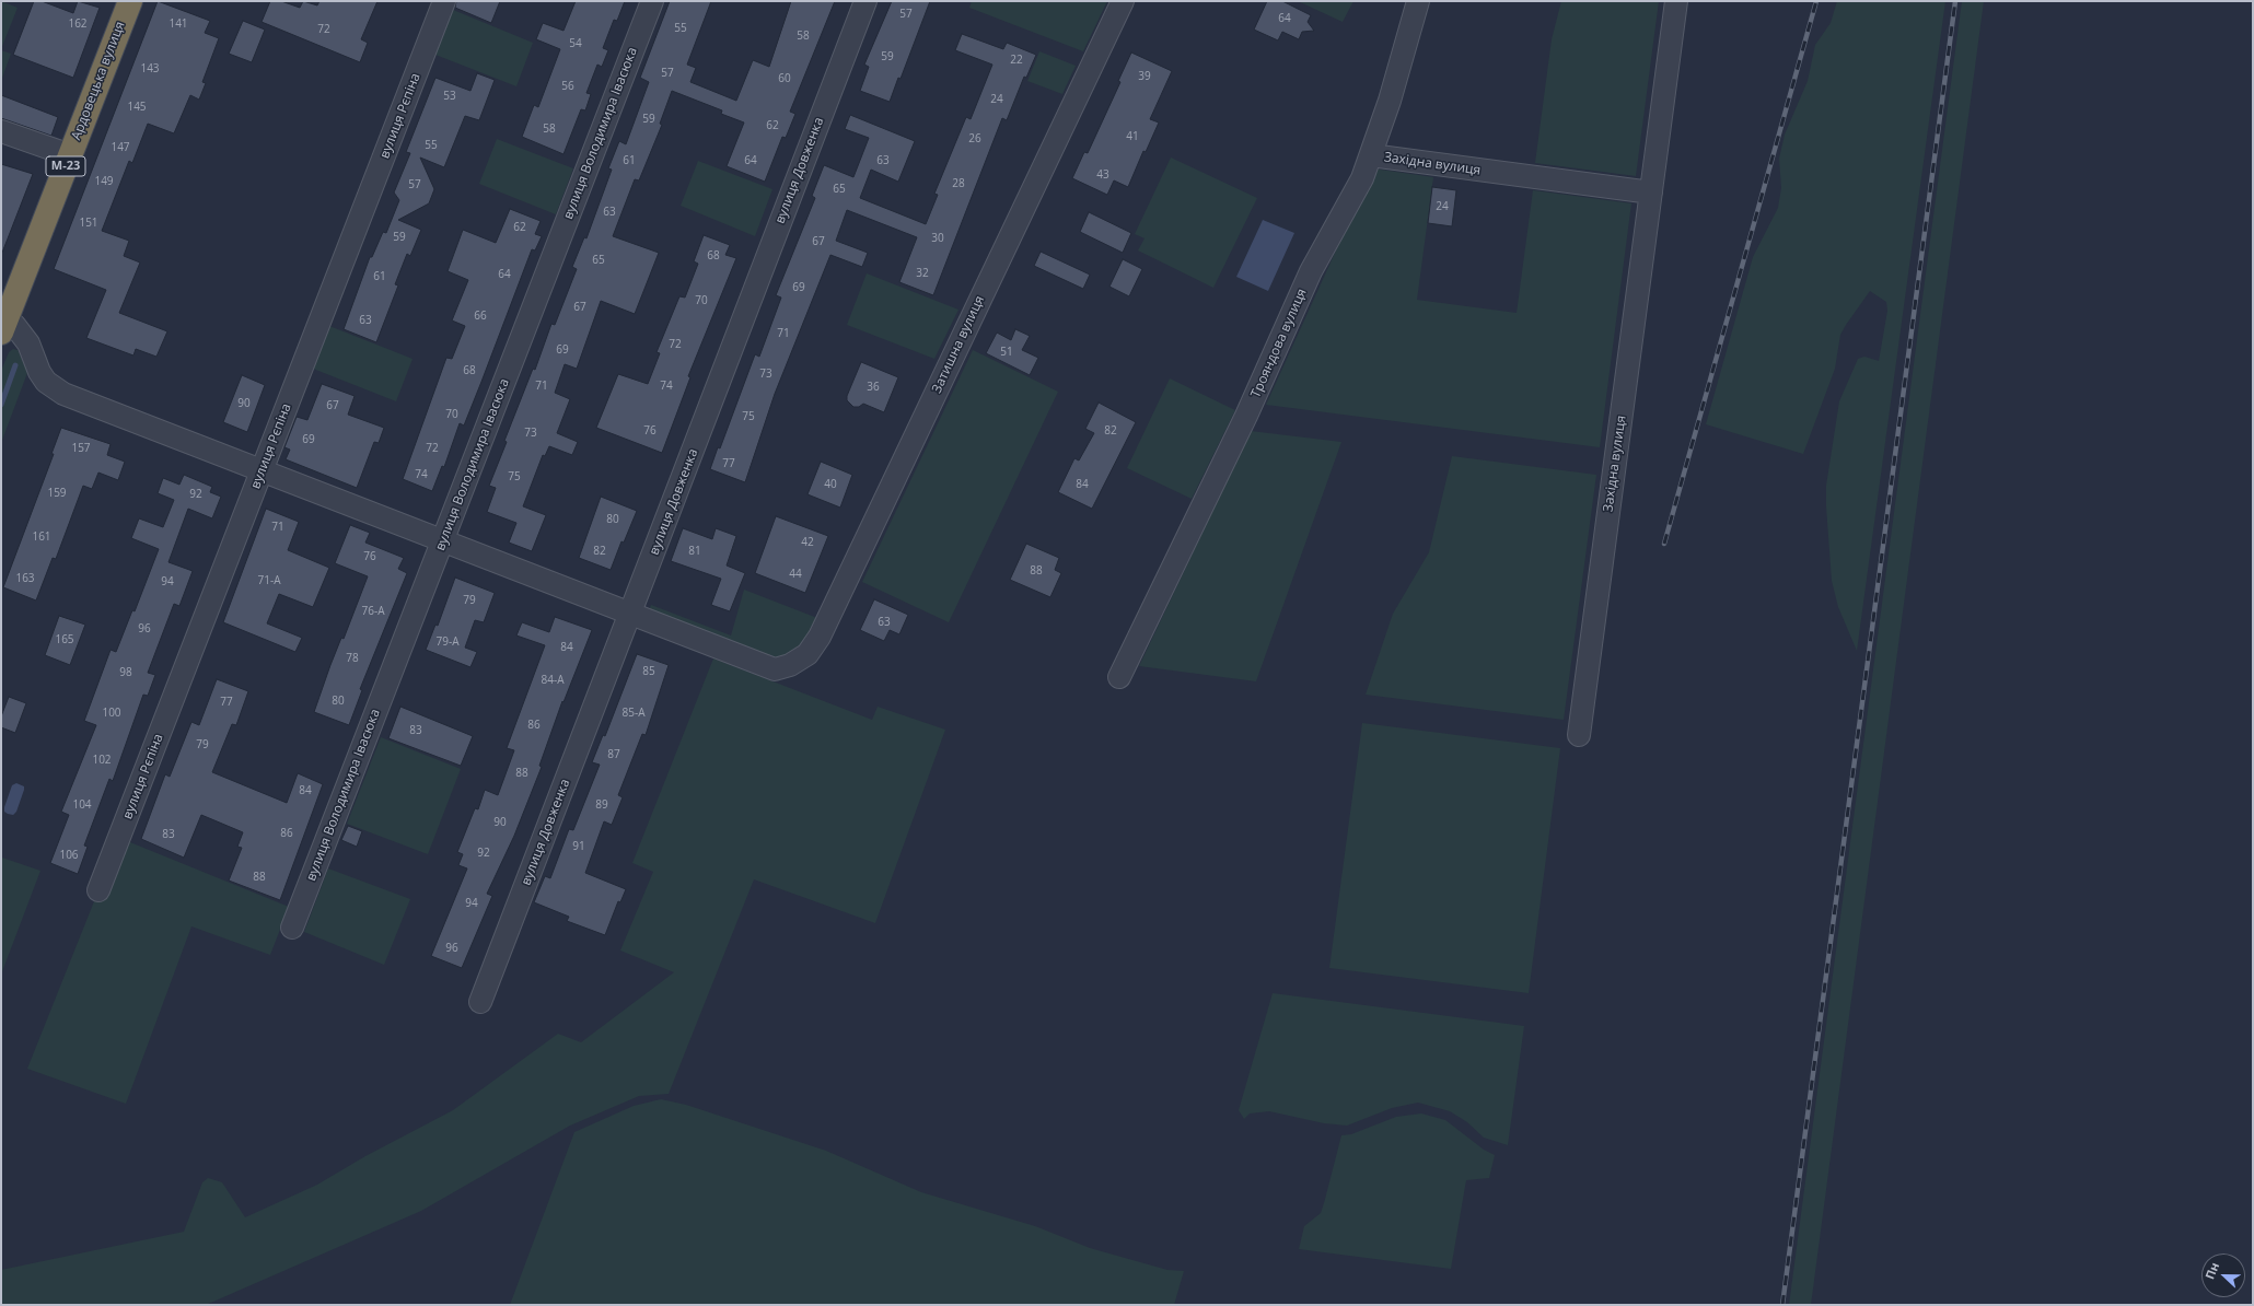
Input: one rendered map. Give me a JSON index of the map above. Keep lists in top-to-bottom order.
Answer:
{
  "streets": {
    "highway": ["Ардовецька вулиця", "М-23"],
    "street": [
      "вулиця Рєпіна",
      "вулиця Володимира Івасюка",
      "Західна вулиця",
      "вулиця Довженка",
      "Трояндова вулиця",
      "Затишна вулиця"
    ]
  },
  "crossings": [
    ["Західна вулиця", "Трояндова вулиця"],
    ["вулиця Довженка", "Затишна вулиця"]
  ],
  "house_numbers": [
    "57",
    "64",
    "162",
    "141",
    "55",
    "72",
    "58",
    "54",
    "59",
    "22",
    "143",
    "57",
    "39",
    "60",
    "56",
    "53",
    "24",
    "145",
    "59",
    "62",
    "58",
    "41",
    "26",
    "55",
    "147",
    "61",
    "64",
    "63",
    "43",
    "149",
    "28",
    "57",
    "65",
    "24",
    "63",
    "151",
    "62",
    "59",
    "30",
    "67",
    "68",
    "65",
    "32",
    "64",
    "61",
    "69",
    "70",
    "67",
    "66",
    "63",
    "71",
    "72",
    "69",
    "51",
    "68",
    "73",
    "71",
    "74",
    "36",
    "90",
    "67",
    "70",
    "75",
    "76",
    "82",
    "73",
    "69",
    "157",
    "72",
    "77",
    "74",
    "75",
    "40",
    "84",
    "159",
    "92",
    "80",
    "71",
    "161",
    "42",
    "82",
    "81",
    "76",
    "88",
    "44",
    "163",
    "71-А",
    "94",
    "79",
    "76-А",
    "63",
    "96",
    "165",
    "79-А",
    "84",
    "78",
    "85",
    "98",
    "84-А",
    "80",
    "77",
    "100",
    "85-А",
    "86",
    "83",
    "79",
    "87",
    "102",
    "88",
    "84",
    "104",
    "89",
    "90",
    "86",
    "83",
    "91",
    "92",
    "106",
    "88",
    "94",
    "96"
  ],
  "north": "left"
}
